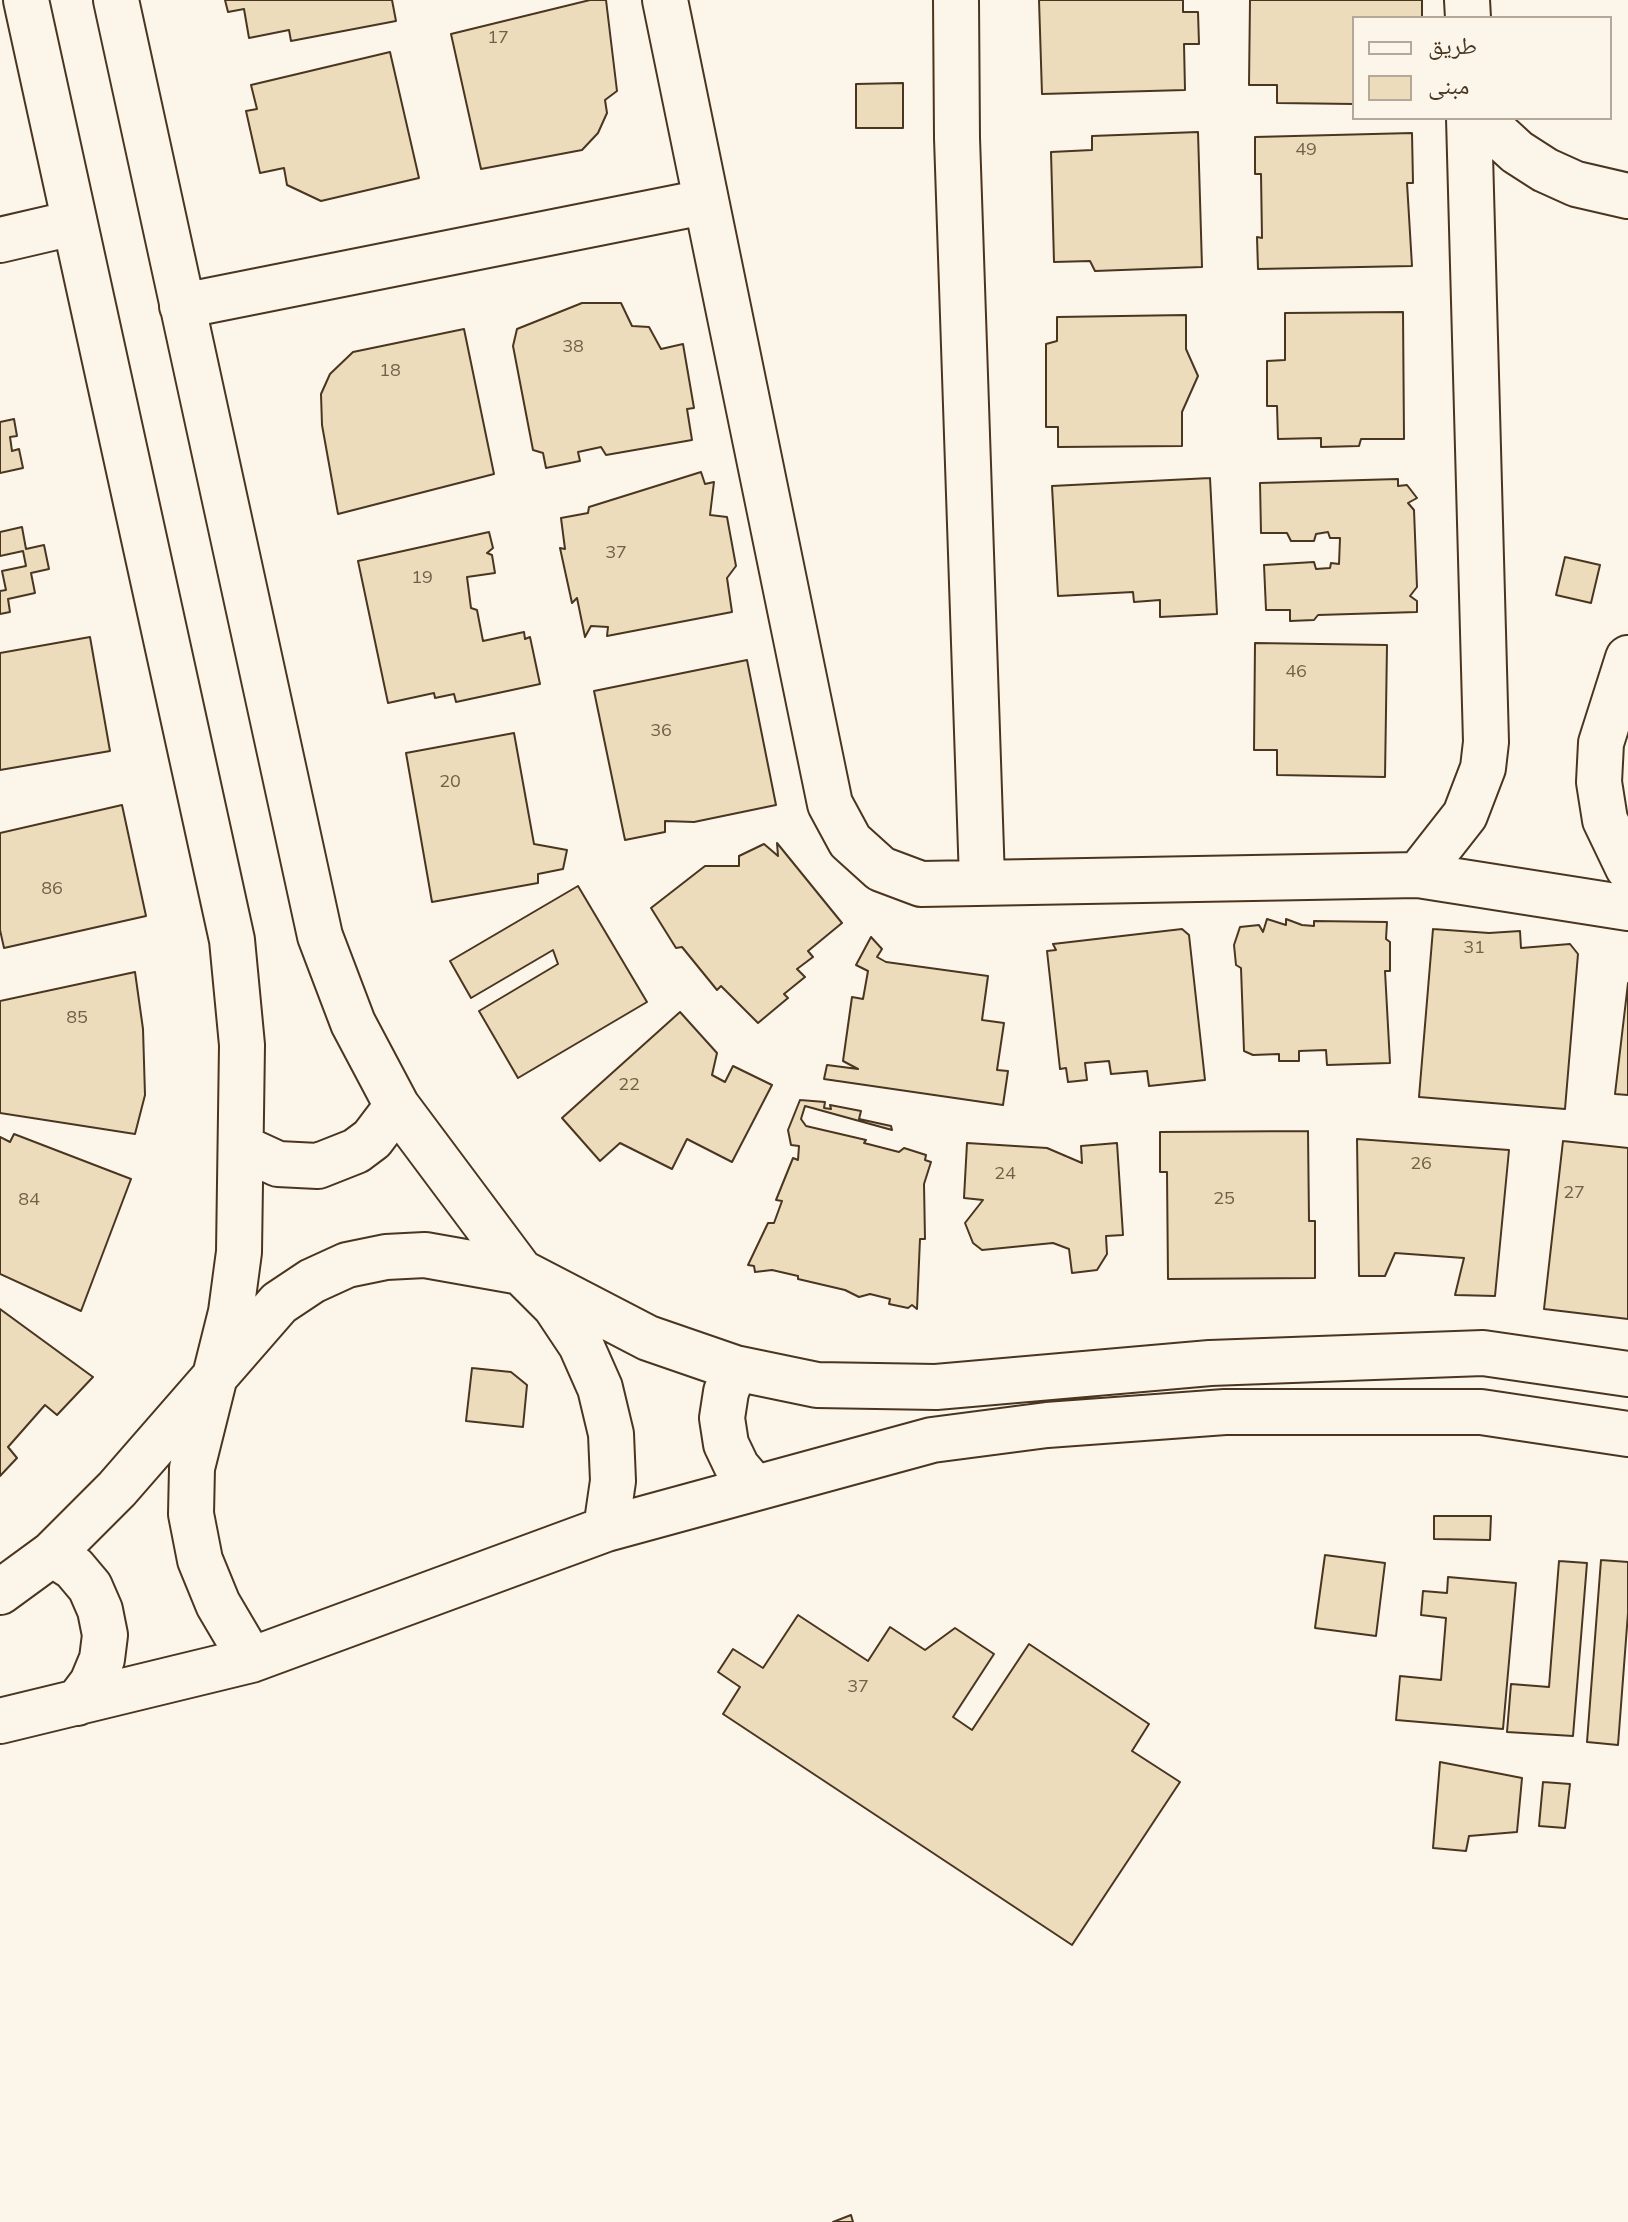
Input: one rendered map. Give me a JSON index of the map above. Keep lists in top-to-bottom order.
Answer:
{
  "house_numbers": [
    "17",
    "49",
    "38",
    "18",
    "37",
    "19",
    "46",
    "36",
    "20",
    "86",
    "31",
    "85",
    "22",
    "26",
    "24",
    "27",
    "25",
    "84",
    "37"
  ],
  "legend": ["طريق", "مبنى"]
}
